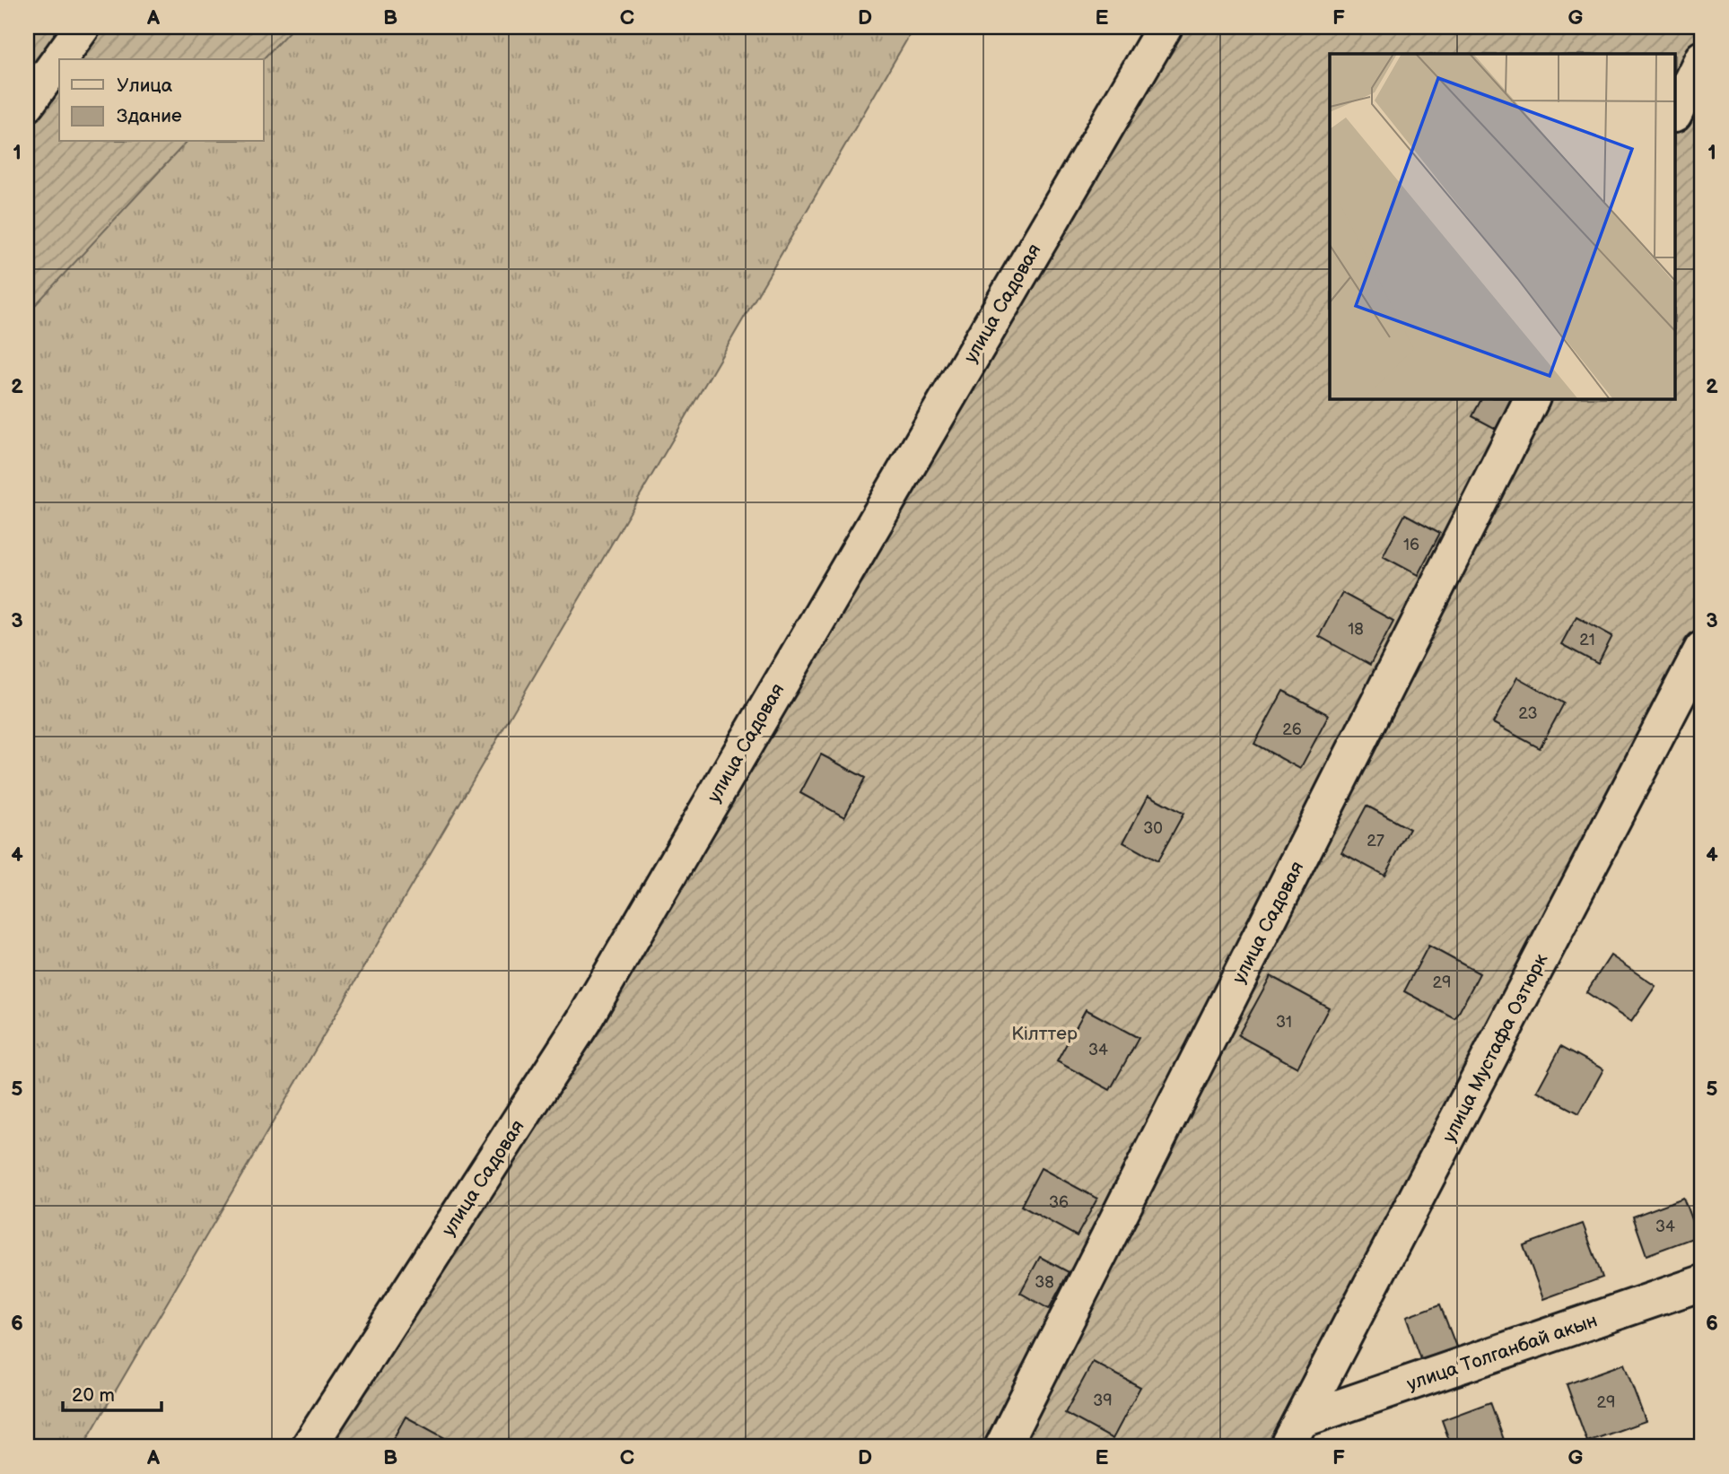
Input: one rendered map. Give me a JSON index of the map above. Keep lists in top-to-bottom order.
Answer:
{
  "streets": {
    "street": ["улица Садовая", "улица Мустафа Озтюрк", "улица Толганбай акын"]
  },
  "crossings": [
    ["улица Мустафа Озтюрк", "улица Толганбай акын"]
  ],
  "parks": ["Кілттер"],
  "house_numbers": [
    "16",
    "18",
    "21",
    "23",
    "26",
    "30",
    "27",
    "29",
    "31",
    "34",
    "36",
    "34",
    "38",
    "39",
    "29"
  ],
  "legend": ["Улица", "Здание"],
  "scale_bar": "20 m",
  "grid": {
    "columns": [
      "A",
      "B",
      "C",
      "D",
      "E",
      "F",
      "G"
    ],
    "rows": [
      "1",
      "2",
      "3",
      "4",
      "5",
      "6"
    ]
  }
}
